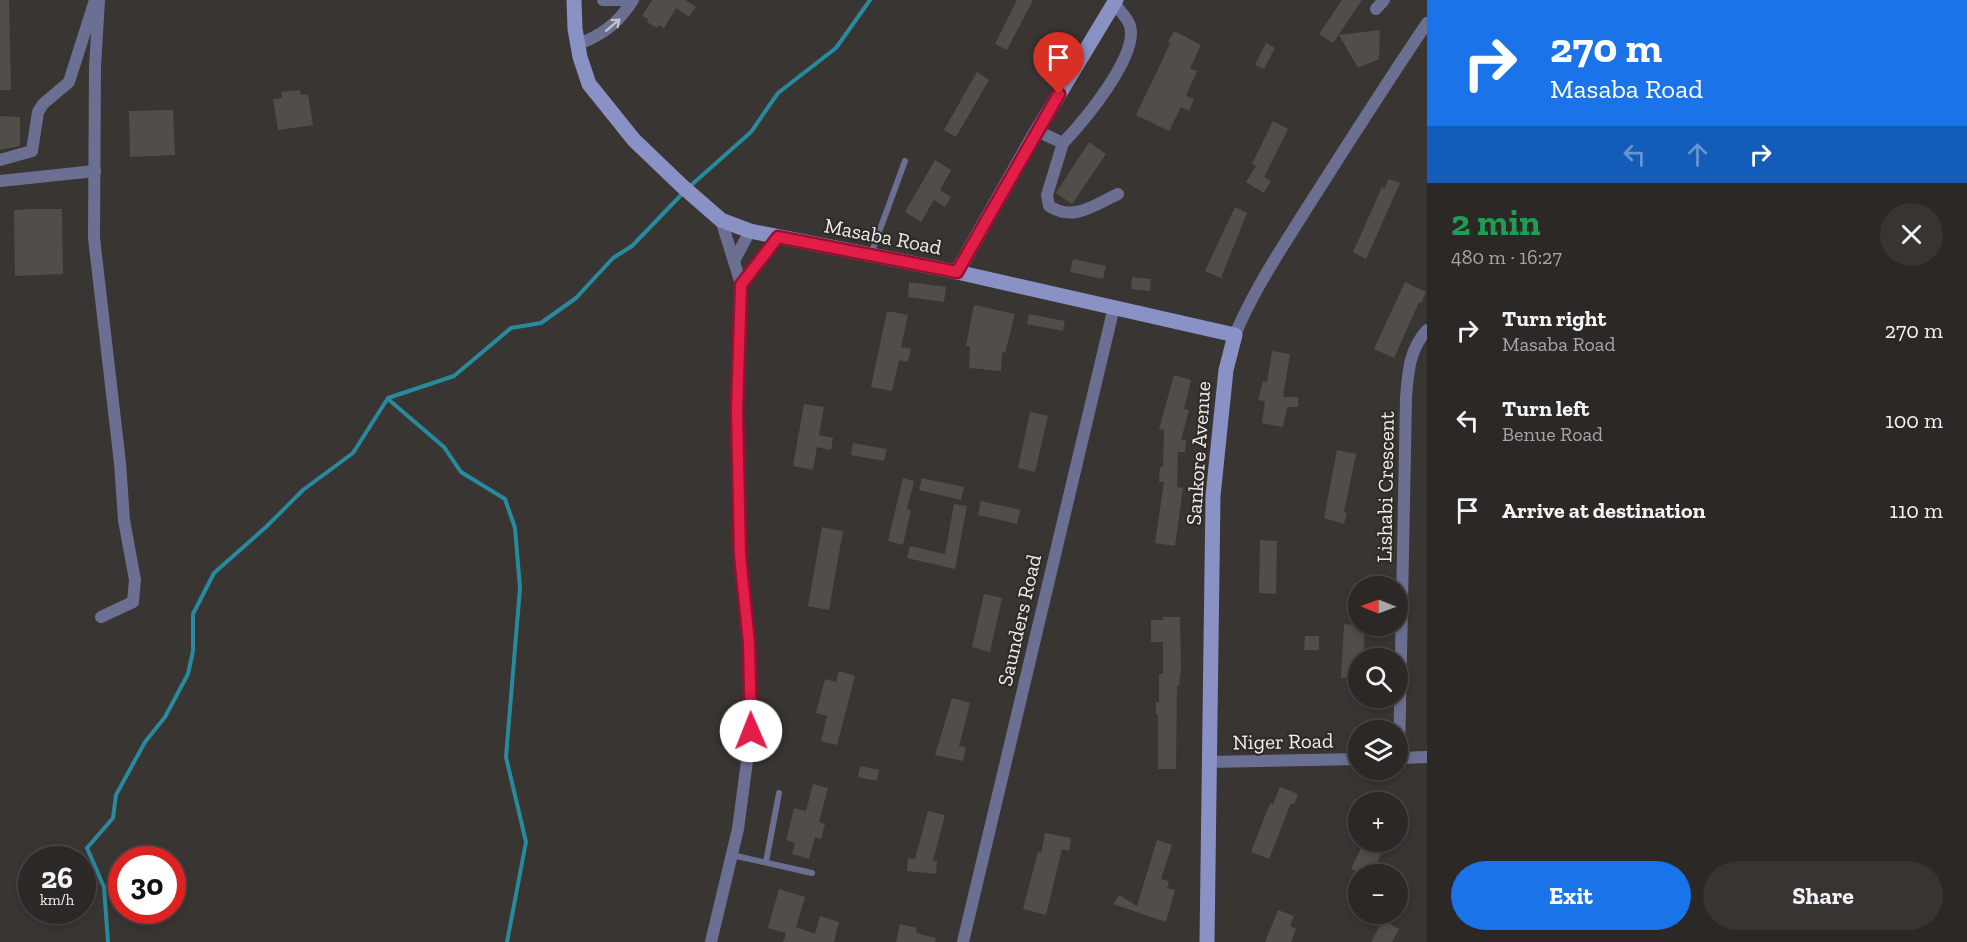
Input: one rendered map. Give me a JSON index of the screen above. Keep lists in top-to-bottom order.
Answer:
{
  "streets": {
    "street": [
      "Masaba Road",
      "Sankore Avenue",
      "Lishabi Crescent",
      "Saunders Road",
      "Niger Road"
    ]
  },
  "crossings": [
    ["Masaba Road", "Sankore Avenue"],
    ["Masaba Road", "Saunders Road"],
    ["Sankore Avenue", "Niger Road"]
  ],
  "north": "left",
  "page": {
    "turn": ["270 m", "Masaba Road"],
    "heading": ["2 min", "480 m · 16:27"],
    "list": [
      {
        "name": "Turn right",
        "note": "Masaba Road",
        "value": "270 m"
      },
      {
        "name": "Turn left",
        "note": "Benue Road",
        "value": "100 m"
      },
      {
        "name": "Arrive at destination",
        "value": "110 m"
      }
    ],
    "map_buttons": ["+", "−"],
    "speed": "26 km/h",
    "limit": "30",
    "buttons": ["Exit", "Share"]
  }
}
